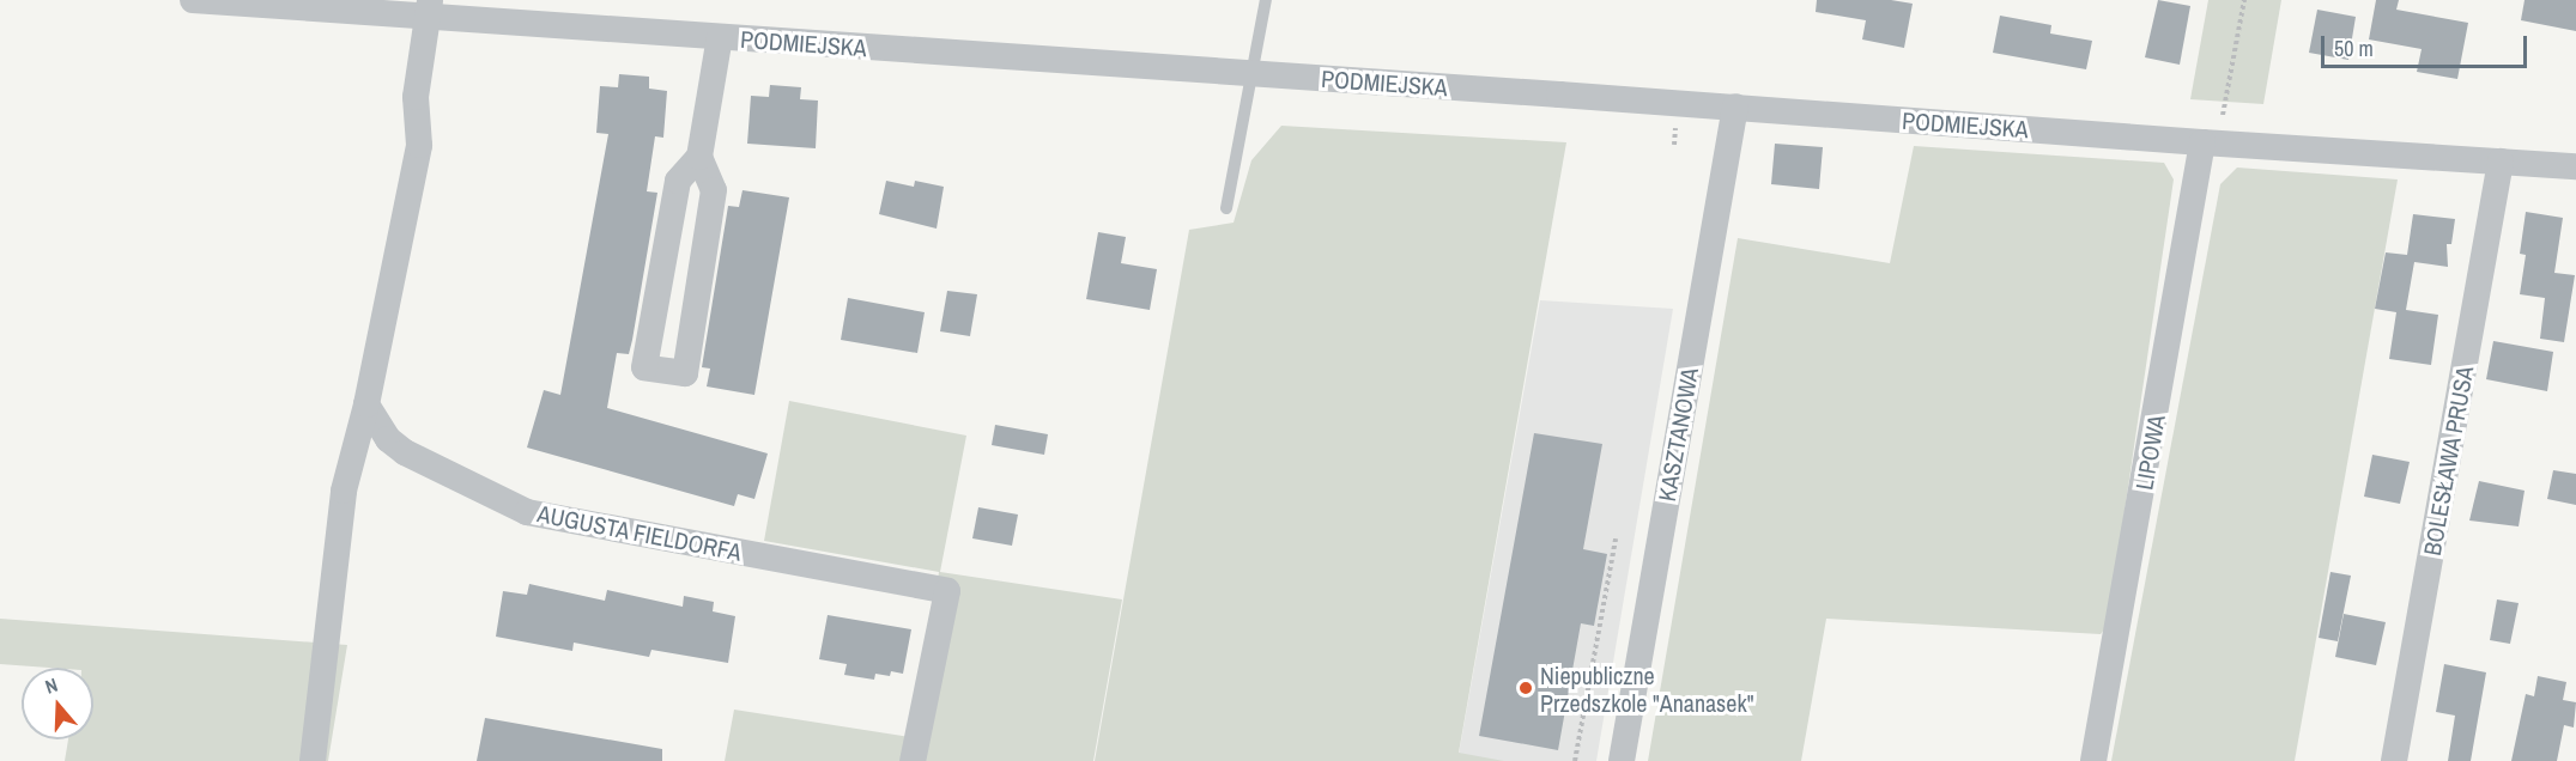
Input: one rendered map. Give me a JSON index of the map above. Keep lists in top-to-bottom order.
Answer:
{
  "streets": {
    "street": [
      "PODMIEJSKA",
      "KASZTANOWA",
      "LIPOWA",
      "BOLESŁAWA PRUSA",
      "AUGUSTA FIELDORFA"
    ]
  },
  "crossings": [
    ["PODMIEJSKA", "KASZTANOWA"],
    ["PODMIEJSKA", "LIPOWA"],
    ["PODMIEJSKA", "BOLESŁAWA PRUSA"]
  ],
  "places": ["Niepubliczne Przedszkole \"Ananasek\""],
  "scale_bar": "50 m",
  "north": "top"
}
